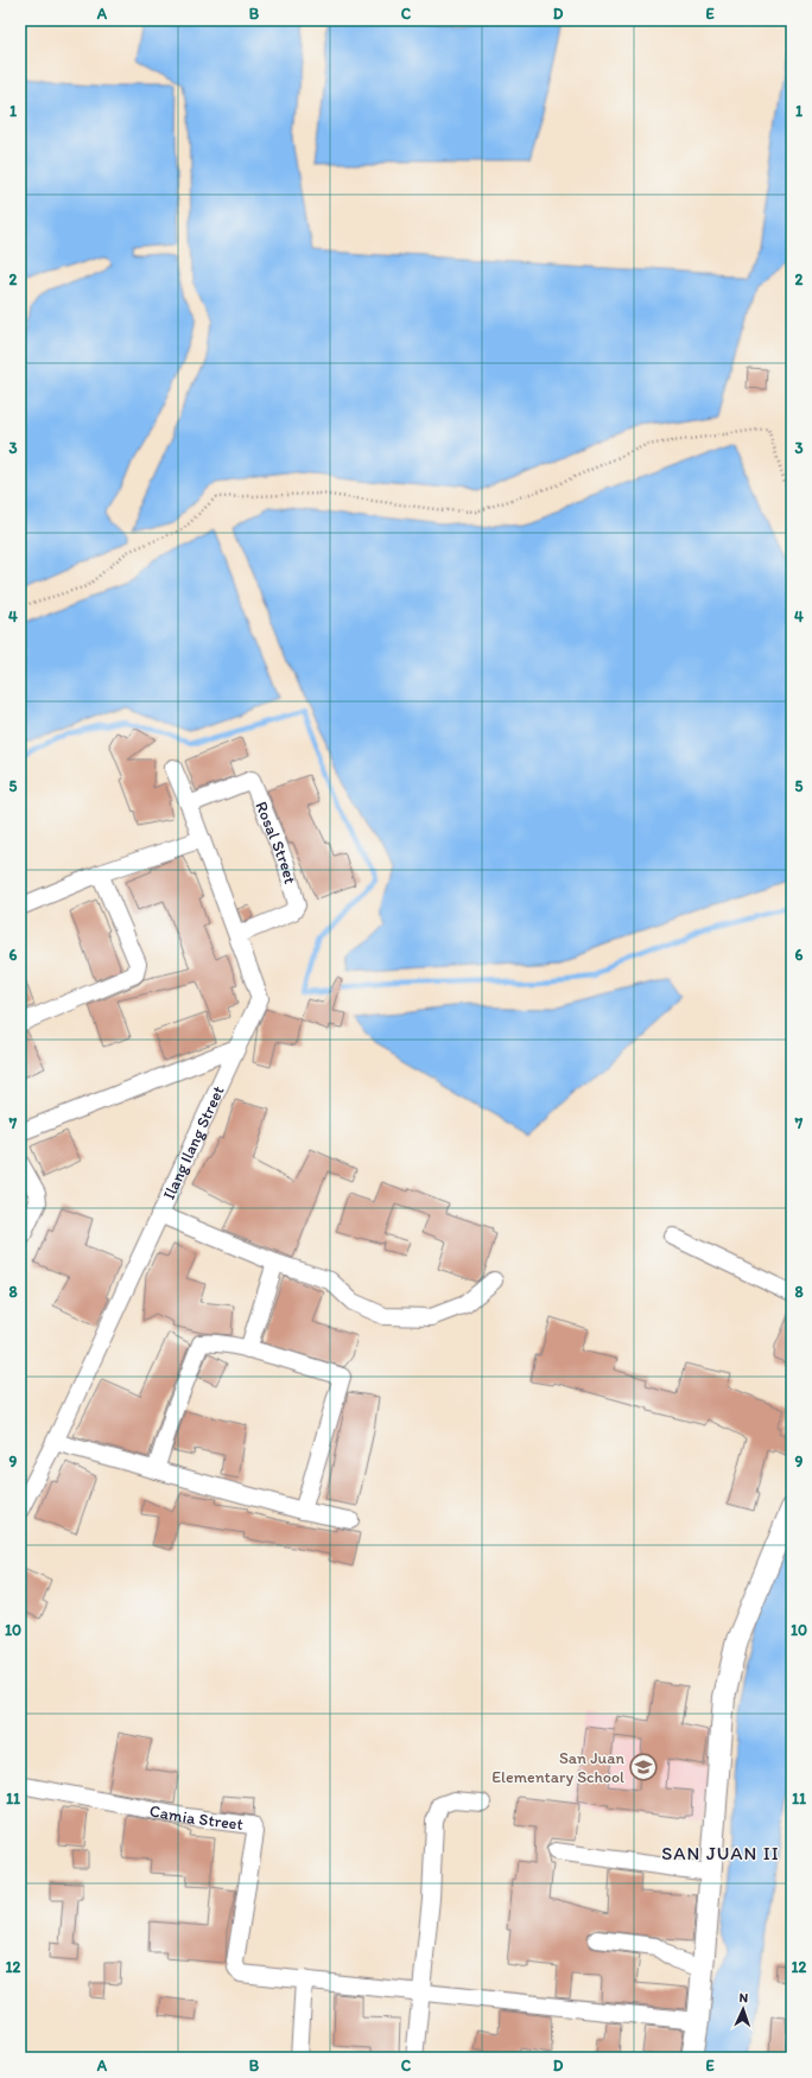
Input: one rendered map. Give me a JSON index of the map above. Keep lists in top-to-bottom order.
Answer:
{
  "streets": {
    "street": ["Rosal Street", "Ilang Ilang Street", "Camia Street"]
  },
  "crossings": [
    ["Rosal Street", "Ilang Ilang Street"]
  ],
  "districts": ["SAN JUAN II"],
  "places": {
    "school or university": ["San Juan Elementary School"]
  },
  "north": "top",
  "grid": {
    "columns": [
      "A",
      "B",
      "C",
      "D",
      "E"
    ],
    "rows": [
      "1",
      "2",
      "3",
      "4",
      "5",
      "6",
      "7",
      "8",
      "9",
      "10",
      "11",
      "12"
    ]
  }
}
